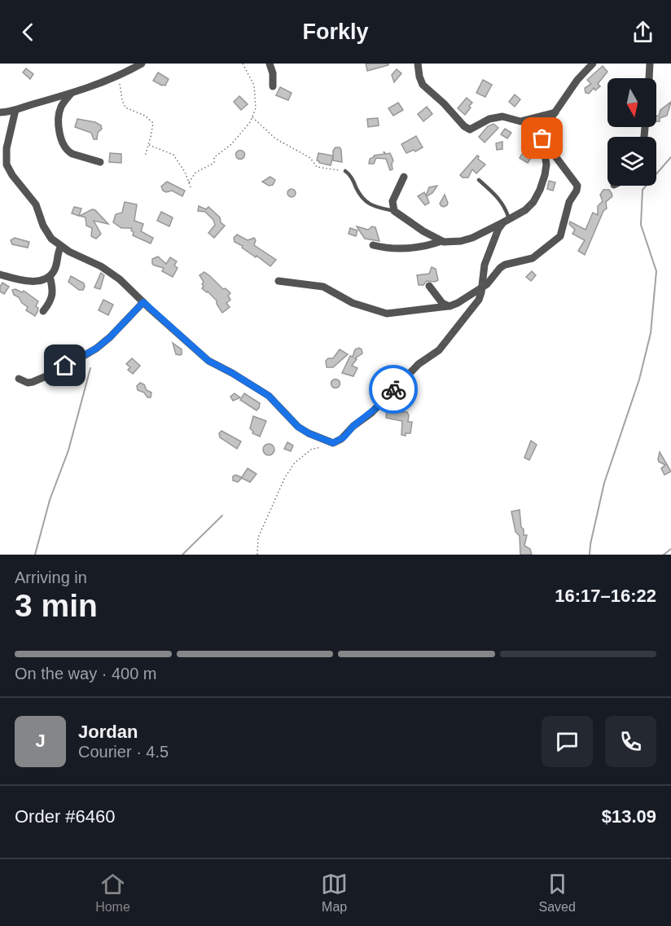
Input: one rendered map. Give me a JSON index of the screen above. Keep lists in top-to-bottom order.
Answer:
{
  "north": "bottom",
  "page": {
    "header": "Forkly",
    "heading": ["3 min", "Arriving in", "16:17–16:22"],
    "panel": [
      "Jordan",
      "Courier · 4.5",
      "Order #6460",
      "$13.09"
    ],
    "bar": "On the way · 400 m",
    "round": "J",
    "tabs": ["Home", "Map", "Saved"]
  }
}
